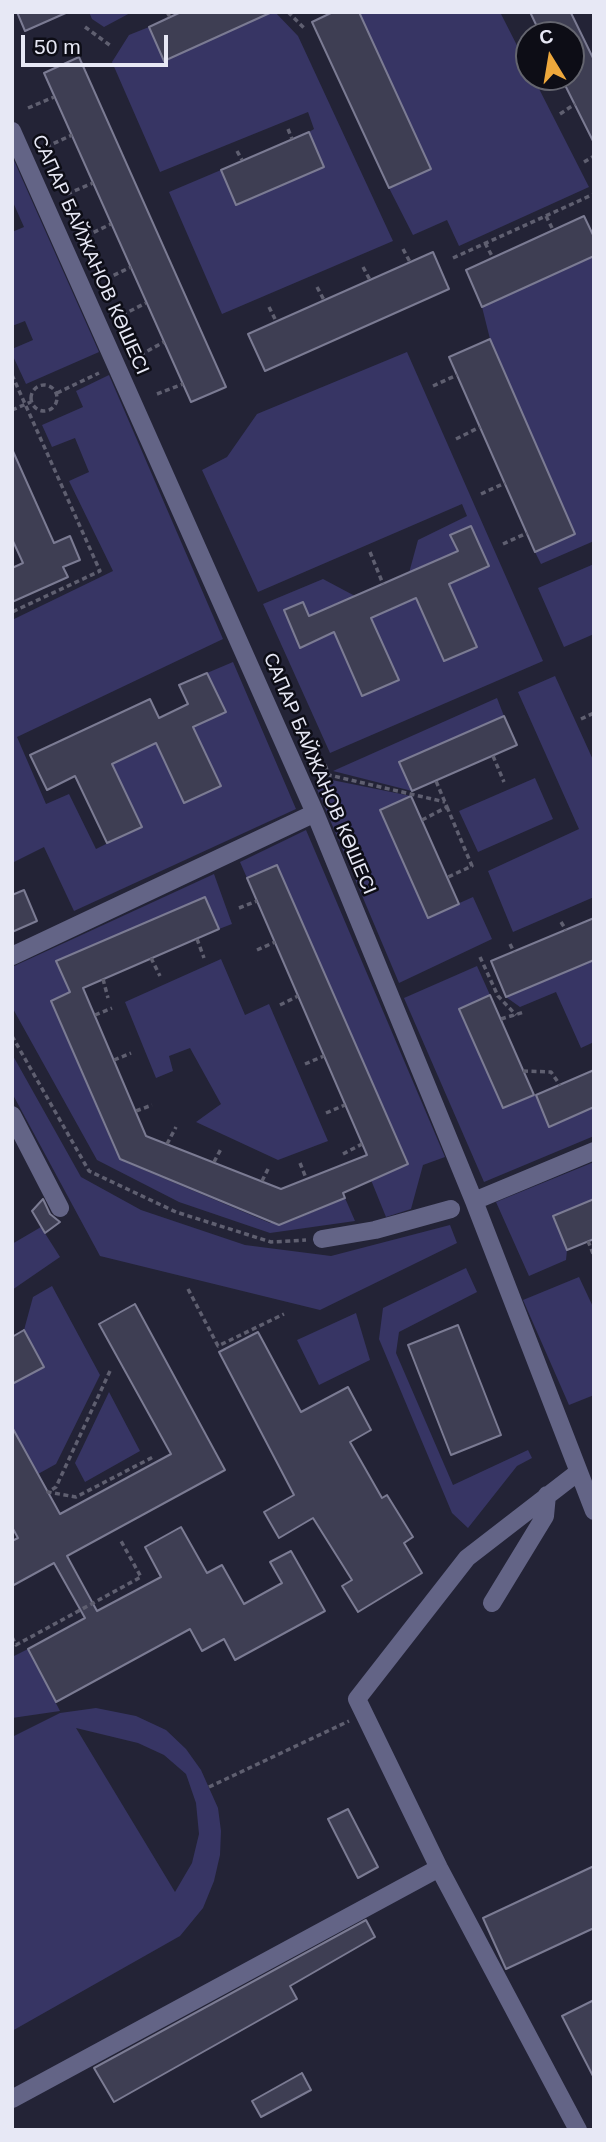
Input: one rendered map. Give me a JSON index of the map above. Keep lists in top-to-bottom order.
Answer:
{
  "streets": {
    "street": ["САПАР БАЙЖАНОВ КӨШЕСІ"]
  },
  "scale_bar": "50 m",
  "north": "top"
}
